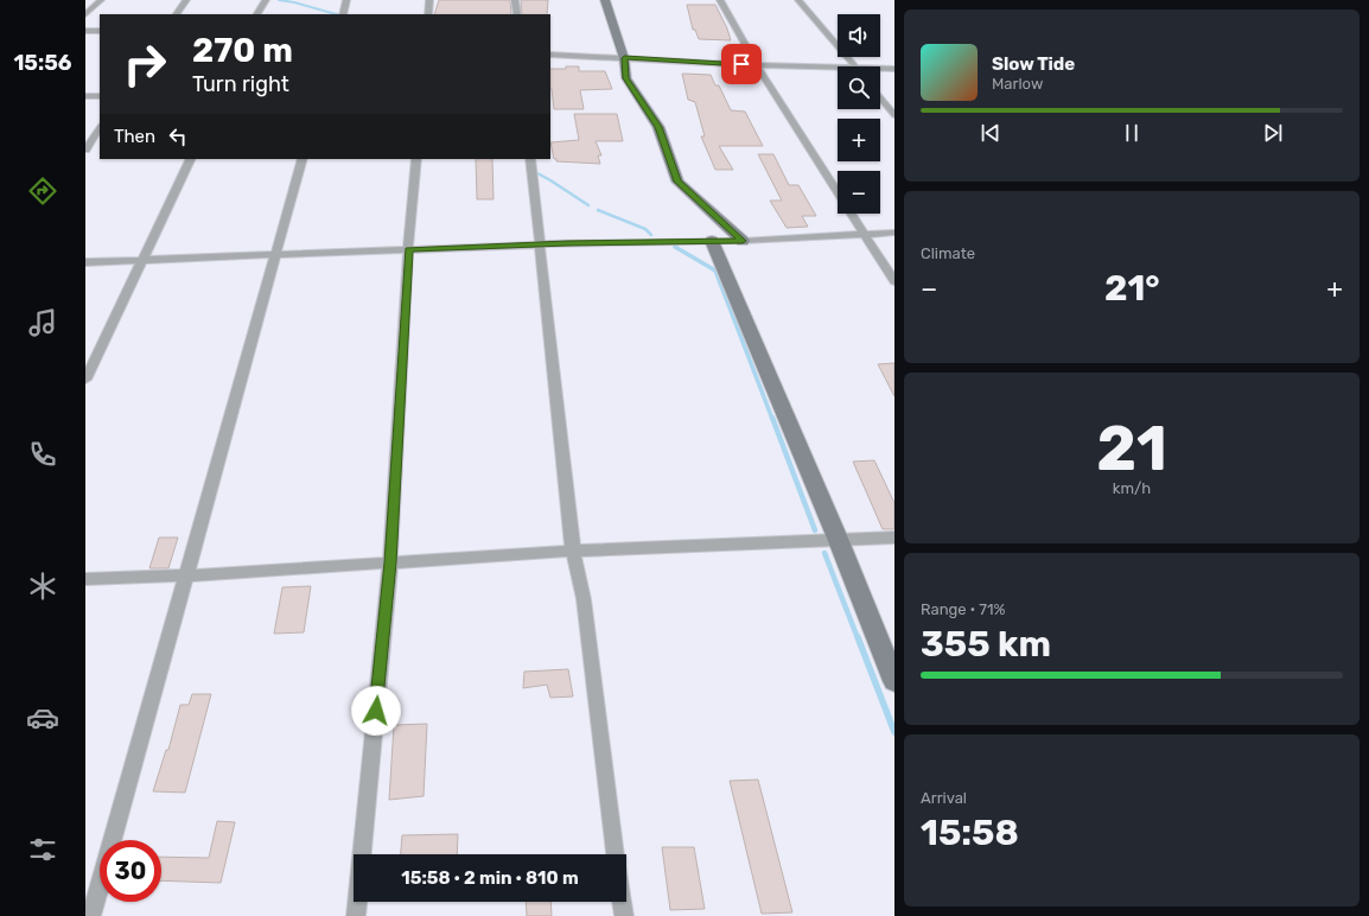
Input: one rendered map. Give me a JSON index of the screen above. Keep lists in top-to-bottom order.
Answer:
{
  "page": {
    "tabs": "15:56",
    "map_buttons": ["+", "−"],
    "turn": ["270 m", "Turn right"],
    "song": ["Slow Tide", "Marlow"],
    "then": "Then",
    "tile": [
      "Climate",
      ["21", "km/h"],
      ["Range · 71%", "355 km"],
      ["Arrival", "15:58"]
    ],
    "heat": ["−", "21°", "+"],
    "limit": "30",
    "trip": "15:58 · 2 min · 810 m"
  }
}
